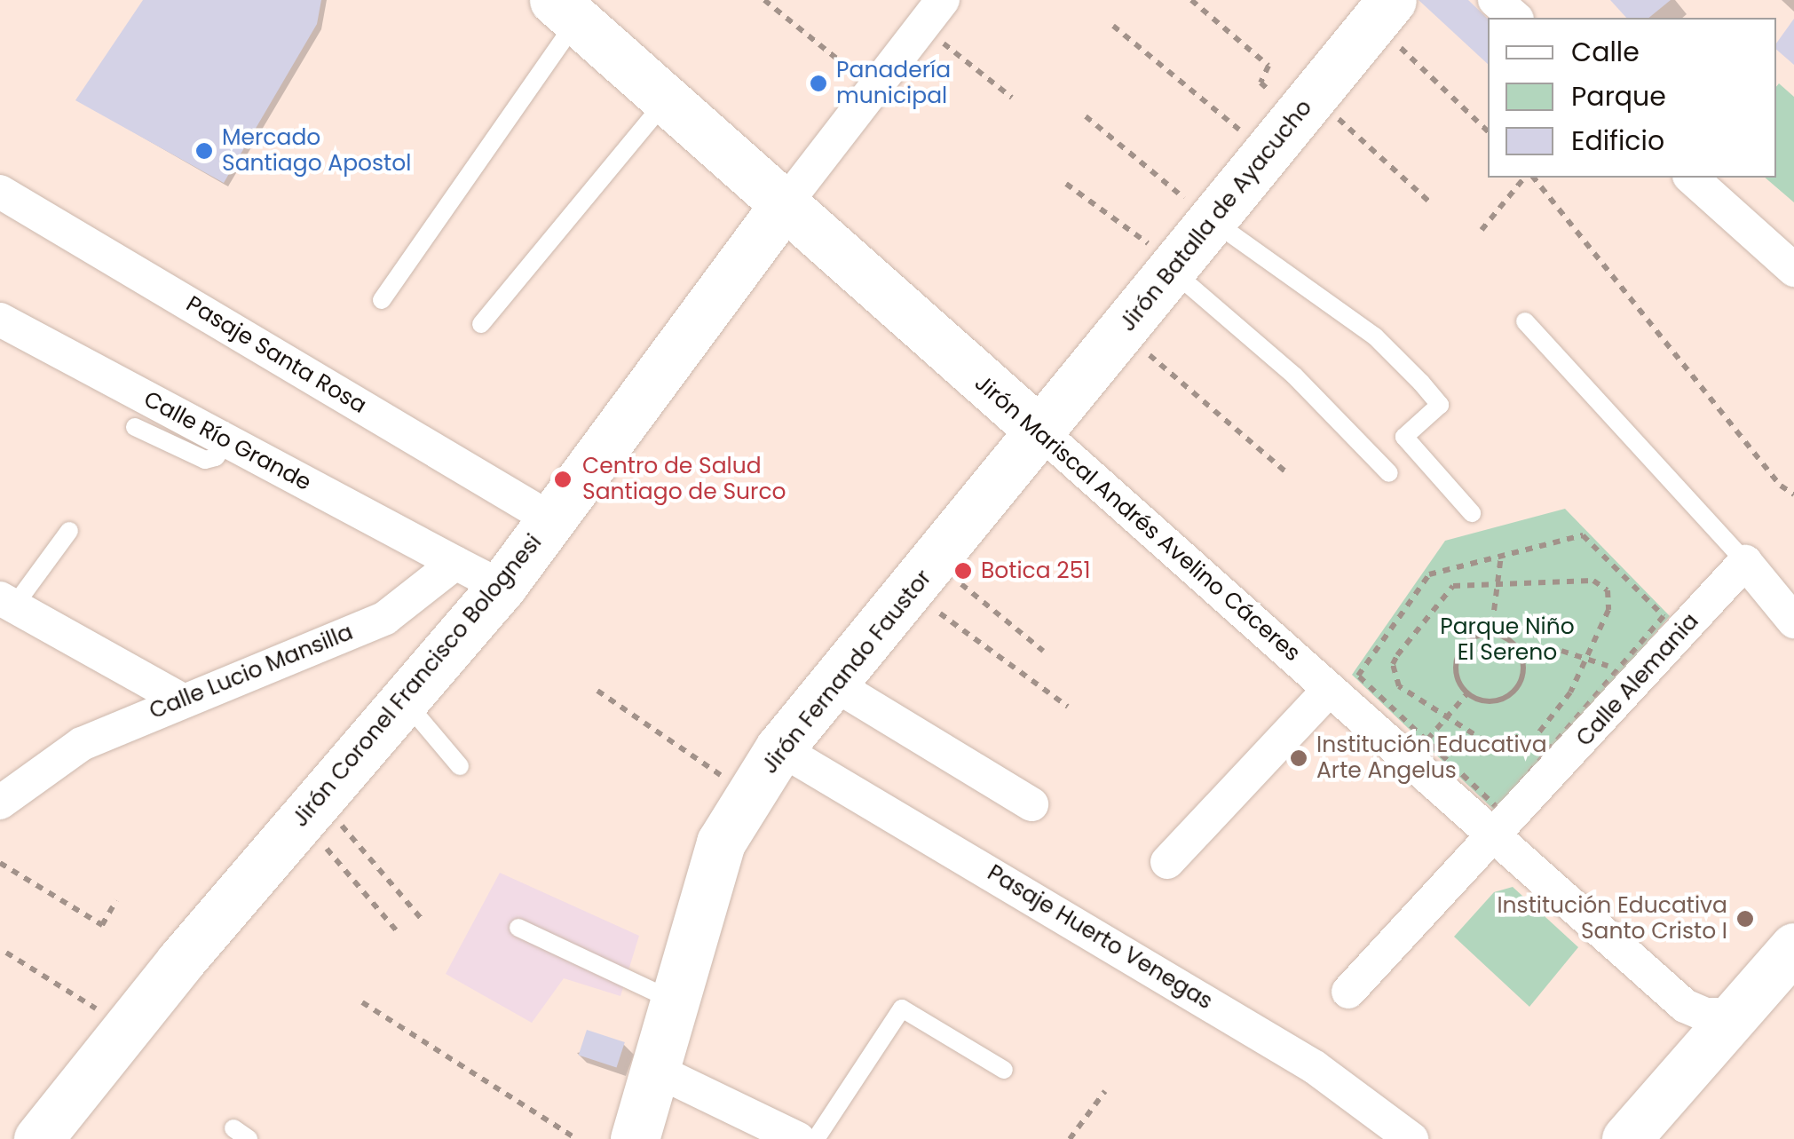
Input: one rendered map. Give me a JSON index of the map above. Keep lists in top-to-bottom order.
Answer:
{
  "streets": {
    "street": [
      "Jirón Batalla de Ayacucho",
      "Pasaje Santa Rosa",
      "Calle Río Grande",
      "Jirón Mariscal Andrés Avelino Cáceres",
      "Calle Lucio Mansilla",
      "Jirón Fernando Faustor",
      "Calle Alemania",
      "Jirón Coronel Francisco Bolognesi",
      "Pasaje Huerto Venegas"
    ]
  },
  "crossings": [
    ["Jirón Batalla de Ayacucho", "Jirón Mariscal Andrés Avelino Cáceres"],
    ["Jirón Batalla de Ayacucho", "Jirón Fernando Faustor"],
    ["Pasaje Santa Rosa", "Jirón Coronel Francisco Bolognesi"],
    ["Calle Río Grande", "Calle Lucio Mansilla"],
    ["Jirón Mariscal Andrés Avelino Cáceres", "Jirón Fernando Faustor"],
    ["Jirón Mariscal Andrés Avelino Cáceres", "Calle Alemania"],
    ["Jirón Mariscal Andrés Avelino Cáceres", "Jirón Coronel Francisco Bolognesi"],
    ["Jirón Fernando Faustor", "Pasaje Huerto Venegas"]
  ],
  "parks": ["Parque Niño El Sereno"],
  "places": [
    "Panadería municipal",
    "Mercado Santiago Apostol",
    "Centro de Salud Santiago de Surco",
    "Botica 251",
    "Institución Educativa Arte Angelus",
    "Institución Educativa Santo Cristo I"
  ],
  "legend": ["Calle", "Parque", "Edificio"]
}
